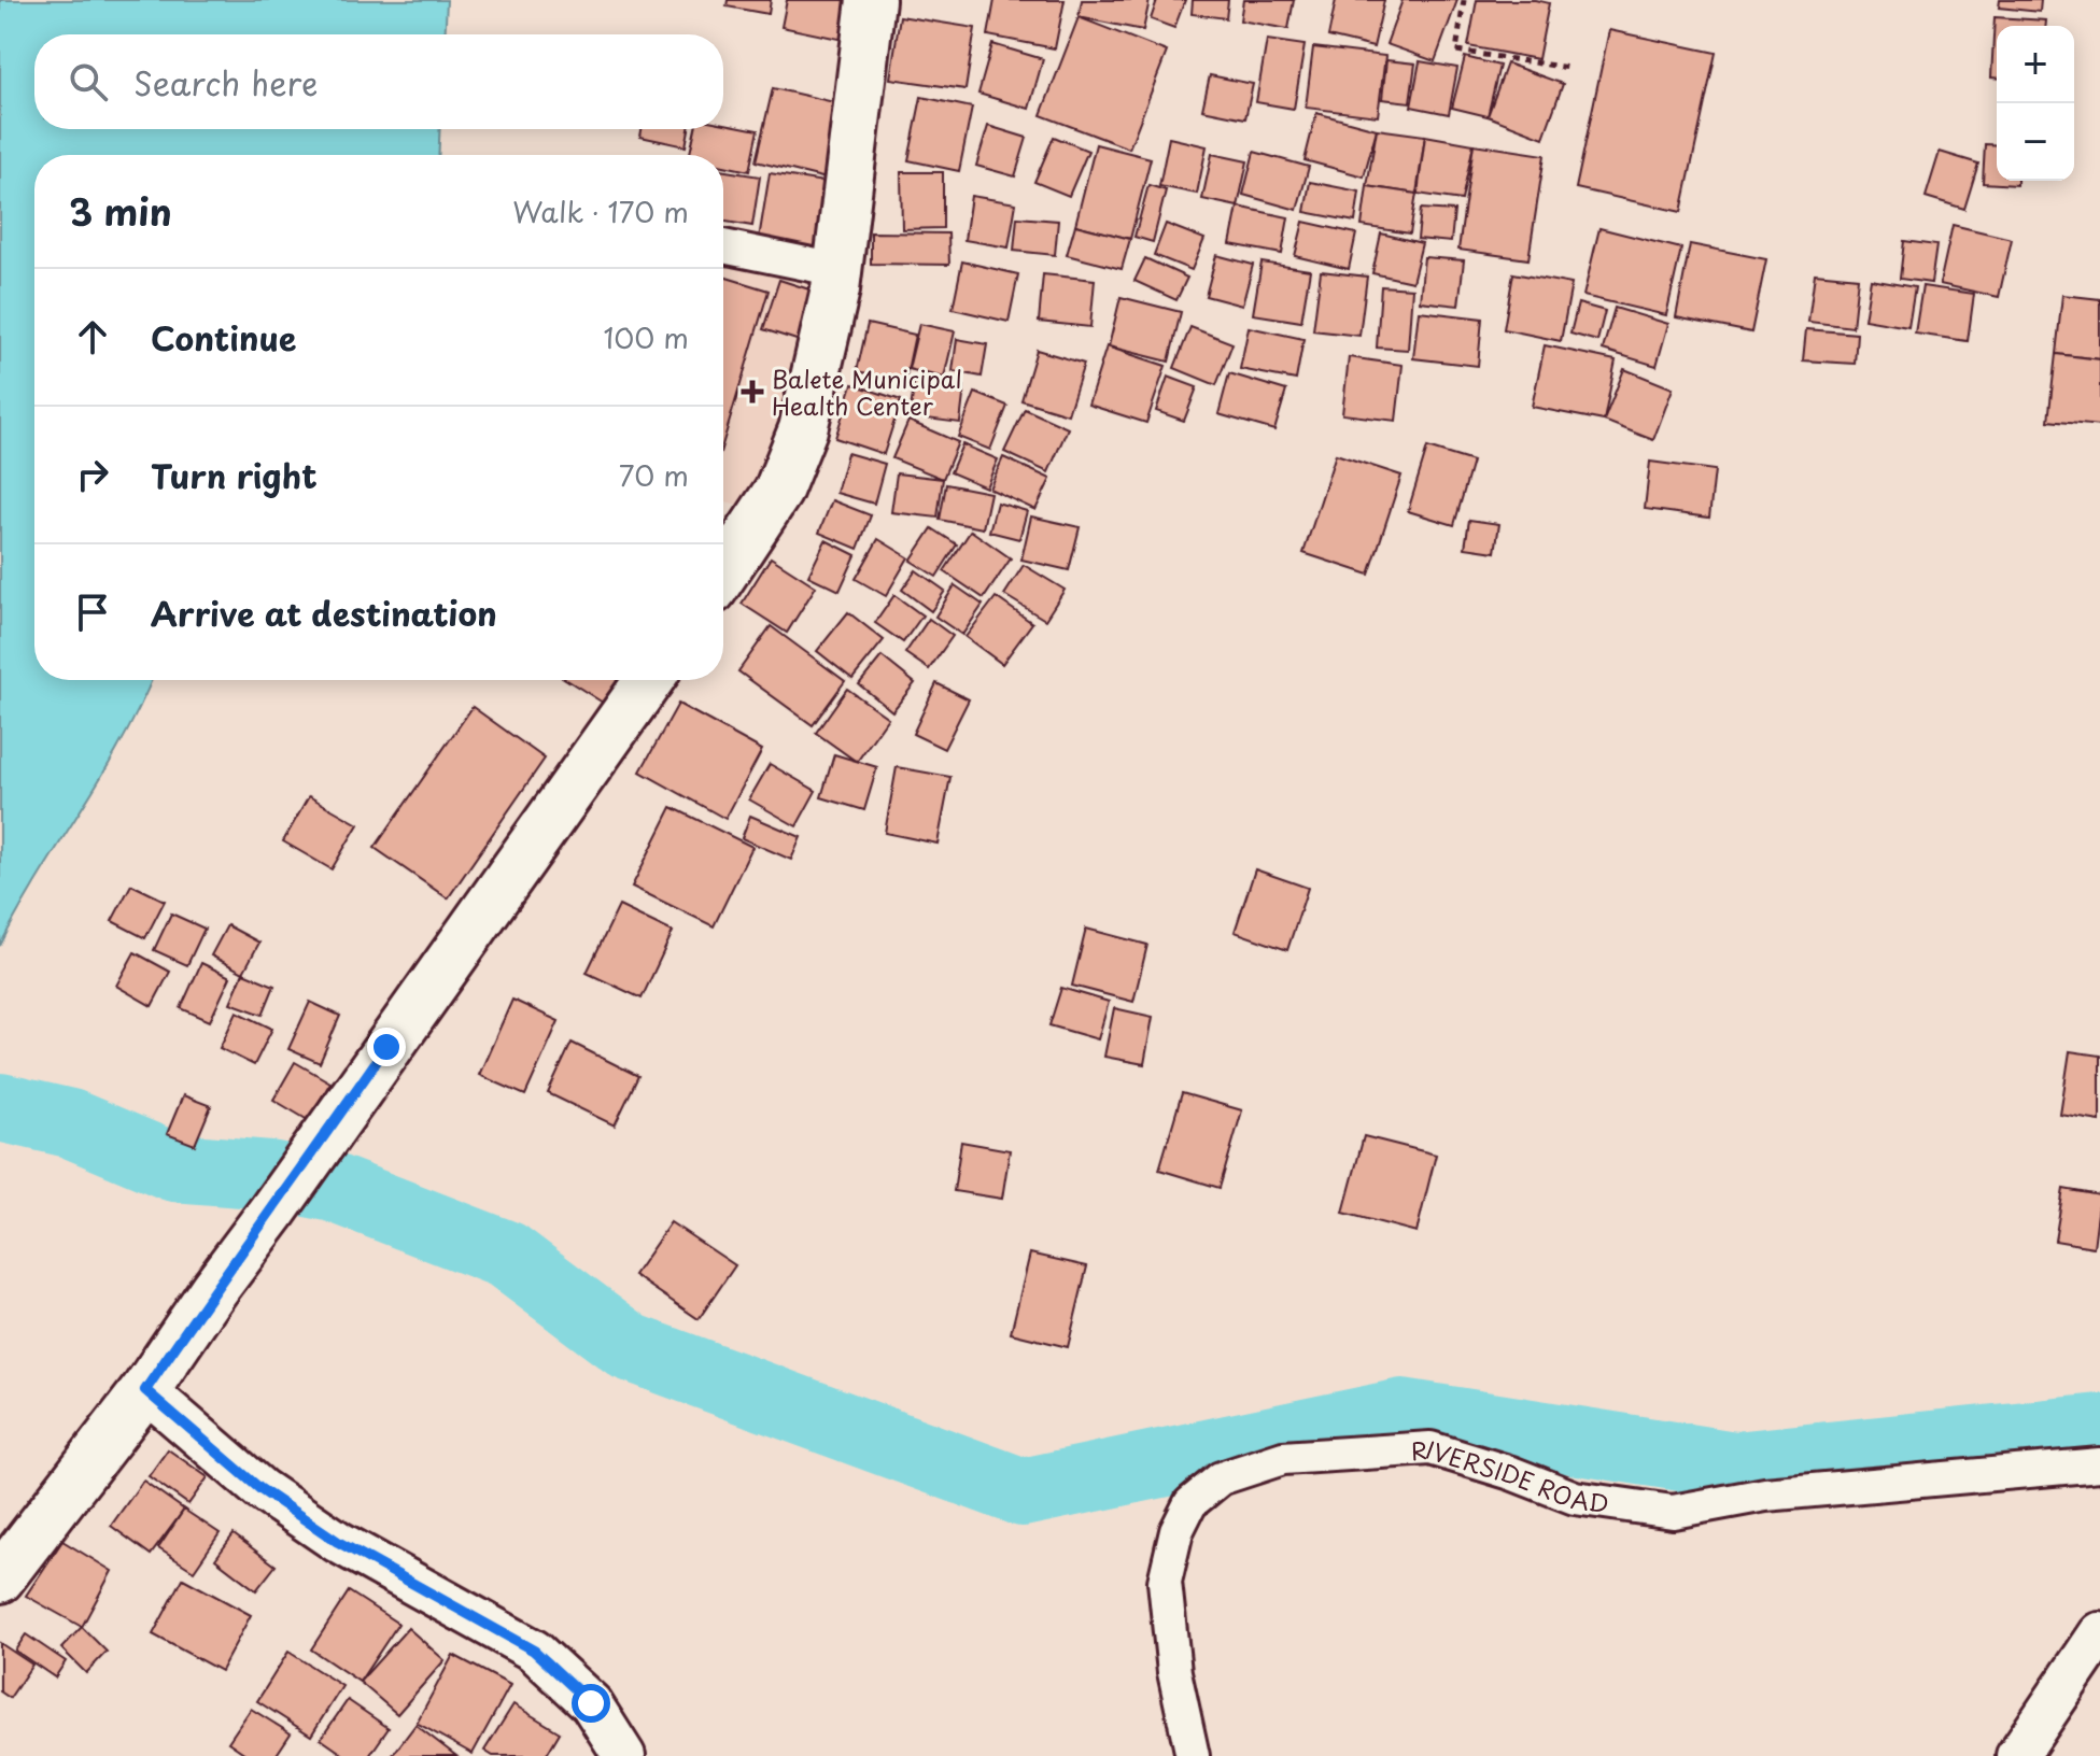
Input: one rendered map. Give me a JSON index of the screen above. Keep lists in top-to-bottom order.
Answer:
{
  "streets": {
    "street": ["RIVERSIDE ROAD"]
  },
  "places": {
    "health": ["Balete Municipal Health Center"]
  },
  "page": {
    "map_buttons": ["+", "−"],
    "search": "Search here",
    "heading": ["3 min", "Walk · 170 m"],
    "list": [
      ["Continue", "100 m"],
      ["Turn right", "70 m"],
      "Arrive at destination"
    ]
  }
}
